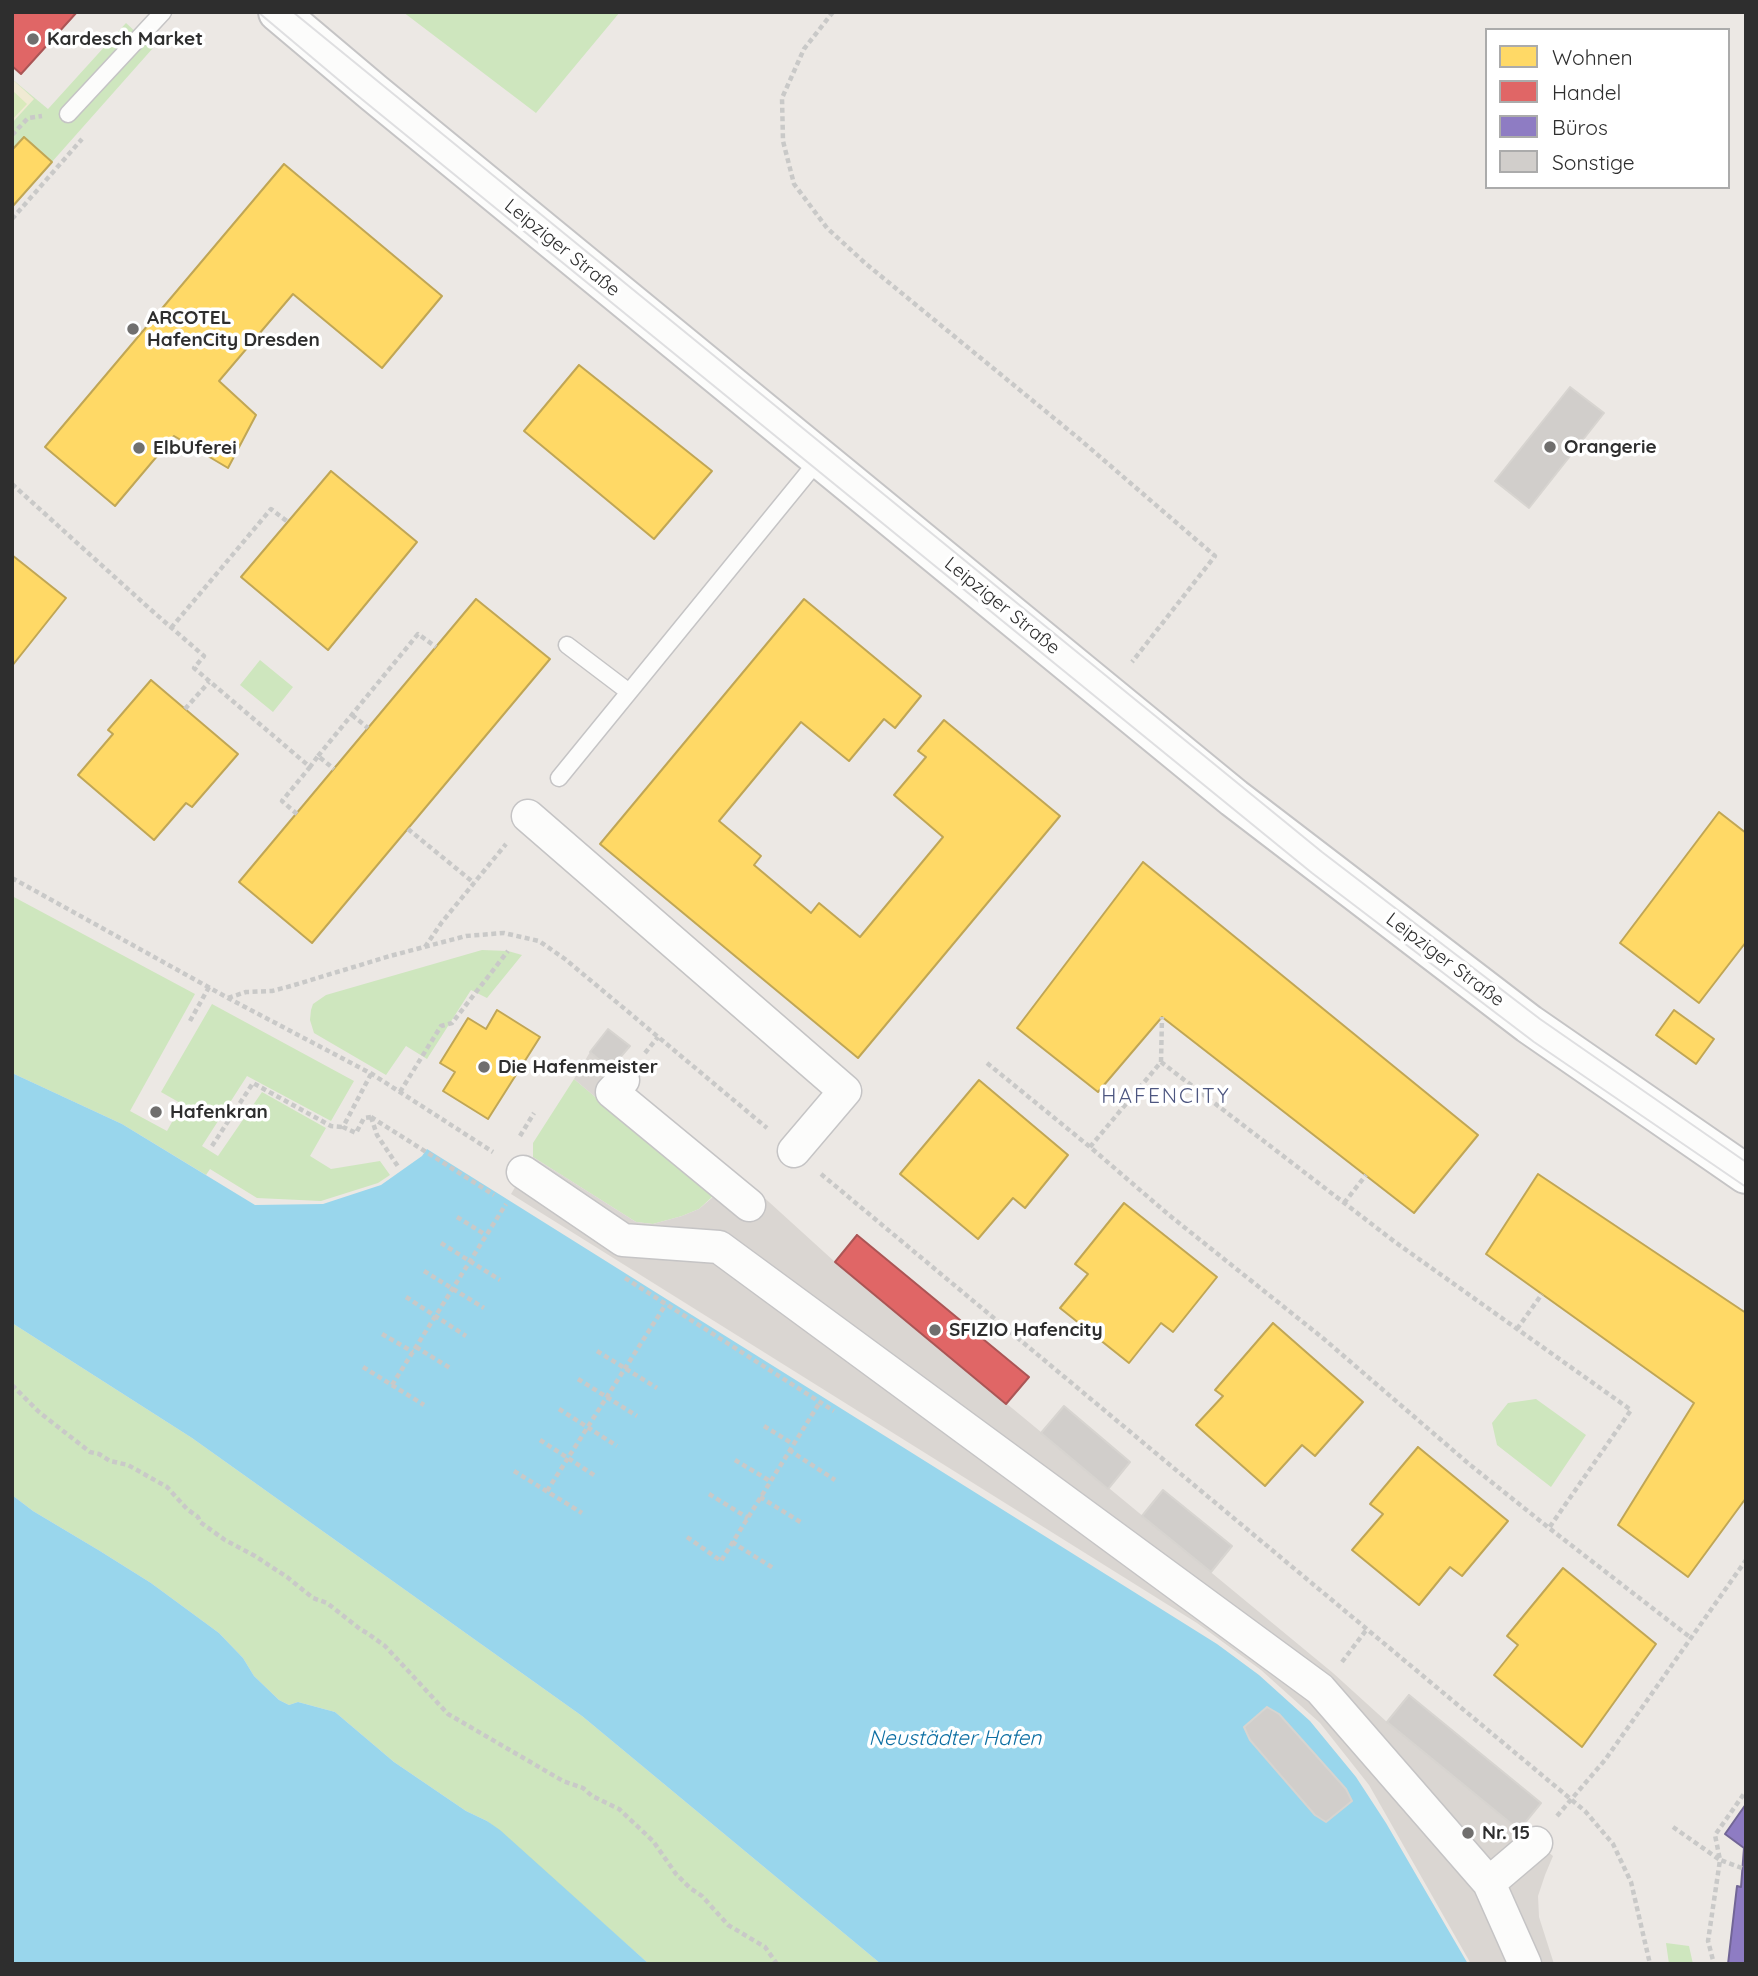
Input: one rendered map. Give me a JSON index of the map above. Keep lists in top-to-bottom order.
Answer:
{
  "streets": {
    "main road": ["Leipziger Straße"]
  },
  "districts": ["HAFENCITY"],
  "water": ["Neustädter Hafen"],
  "places": [
    "Kardesch Market",
    "ARCOTEL HafenCity Dresden",
    "Orangerie",
    "ElbUferei",
    "Die Hafenmeister",
    "Hafenkran",
    "SFIZIO Hafencity",
    "Nr. 15"
  ],
  "legend": [
    "Wohnen",
    "Handel",
    "Büros",
    "Sonstige"
  ]
}
